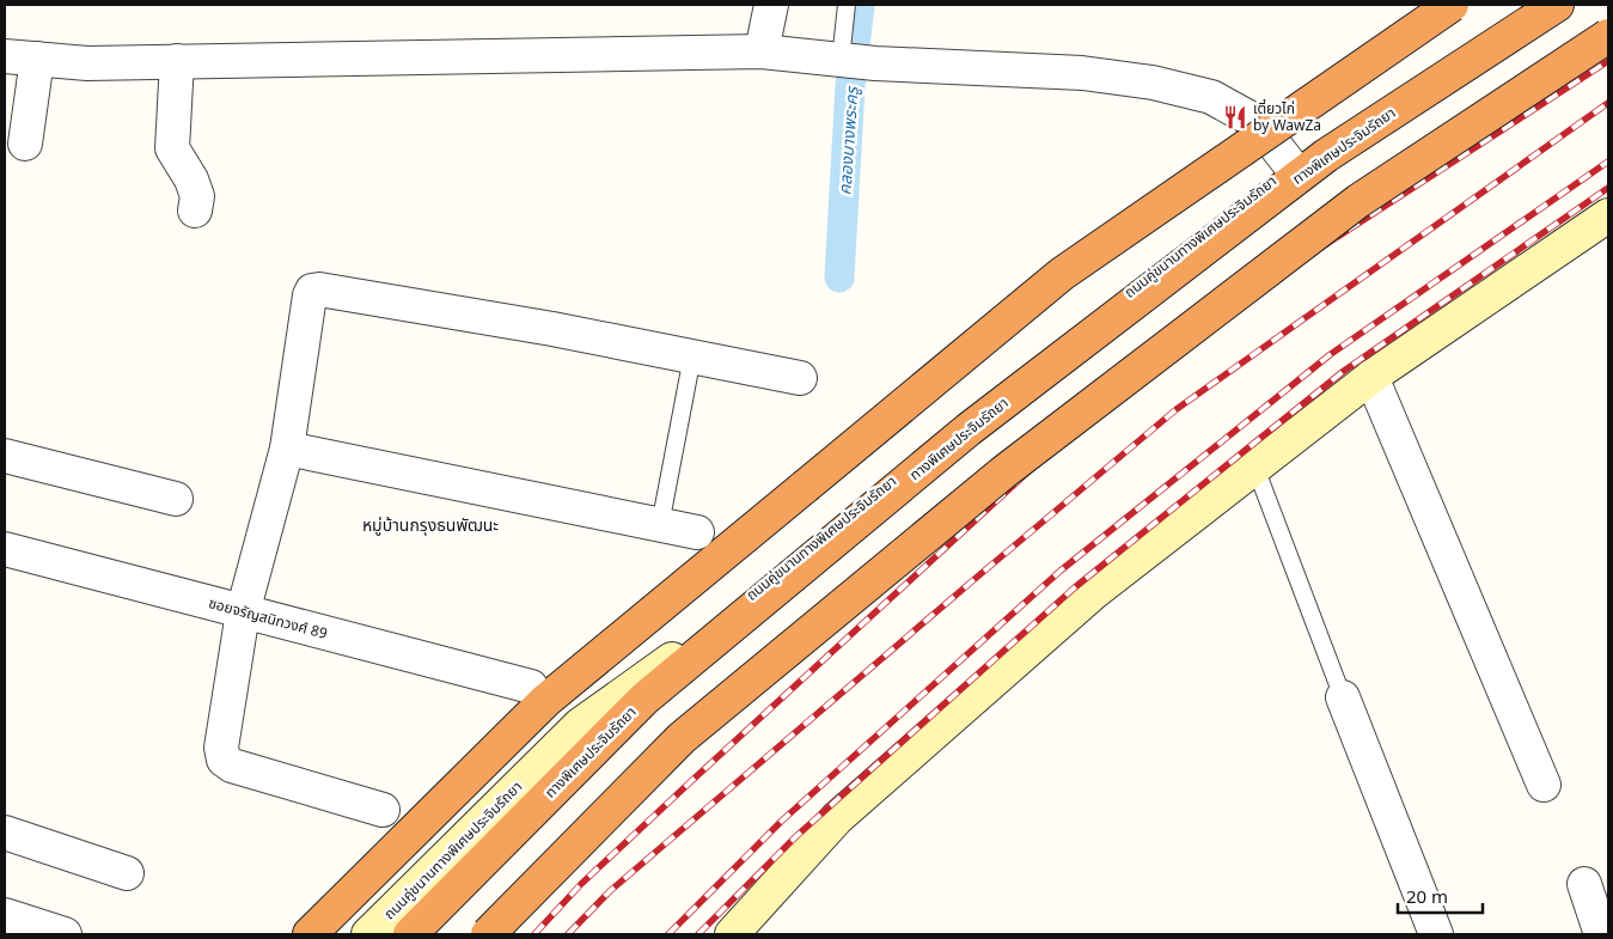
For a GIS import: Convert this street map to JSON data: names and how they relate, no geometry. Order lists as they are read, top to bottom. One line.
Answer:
{"streets":{"highway":["ทางพิเศษประจิมรัถยา"],"main road":["ถนนคู่ขนานทางพิเศษประจิมรัถยา"],"street":["ซอยจรัญสนิทวงศ์ 89"]},"districts":["หมู่บ้านกรุงธนพัฒนะ"],"water":["คลองบางพระครู"],"places":{"restaurant":["เตี๋ยวไก่ by WawZa"]},"scale_bar":"20 m"}
